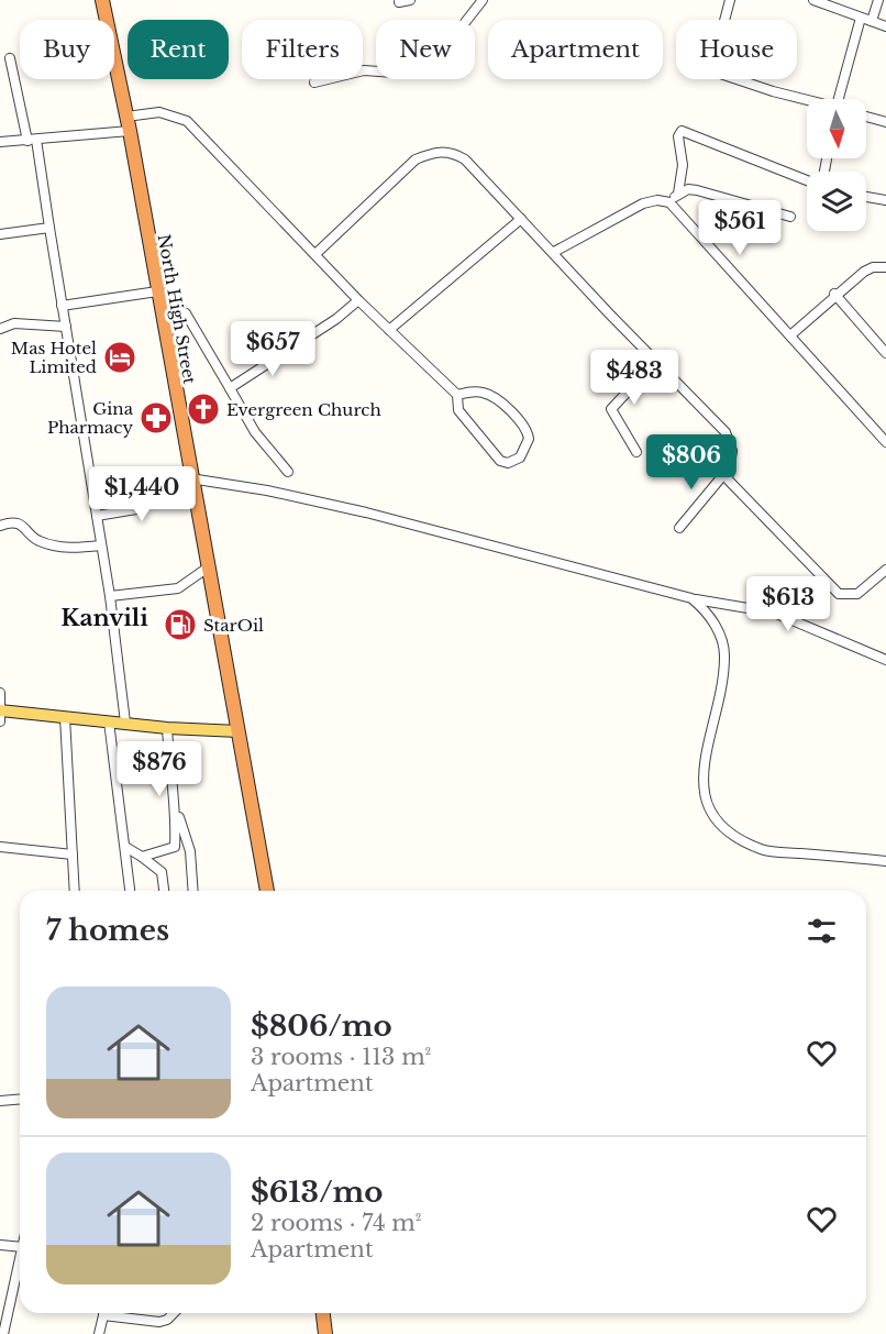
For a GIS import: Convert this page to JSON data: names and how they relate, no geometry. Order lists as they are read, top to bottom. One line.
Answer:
{"streets":{"highway":["North High Street"]},"districts":["Kanvili"],"places":{"hotel":["Mas Hotel Limited"],"church":["Evergreen Church"],"pharmacy":["Gina Pharmacy"],"fuel station":["StarOil"]},"north":"bottom","page":{"chip":["Buy","Rent","Filters","New","Apartment","House"],"price":["$561","$657","$483","$806","$1,440","$613","$876"],"heading":"7 homes","list":[{"name":"$806/mo","note":"3 rooms · 113 m² · Apartment"},{"name":"$613/mo","note":"2 rooms · 74 m² · Apartment"}]}}
